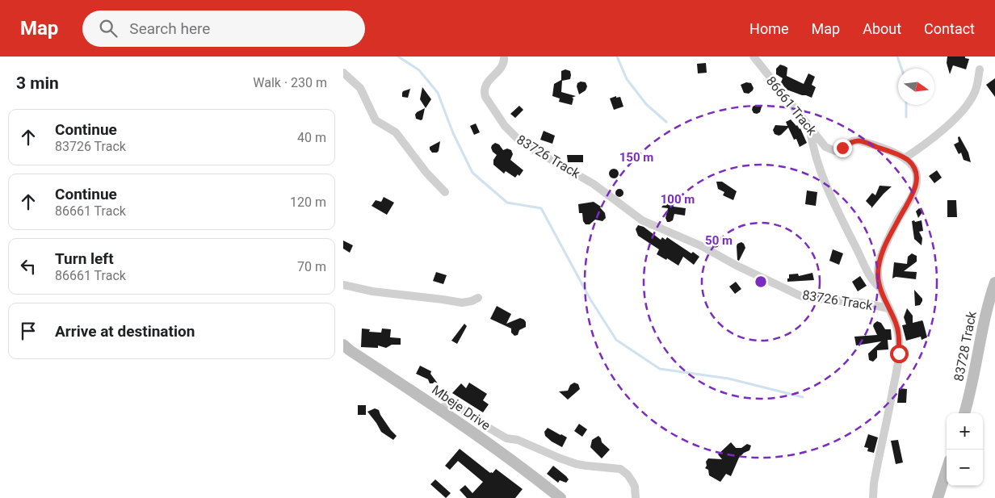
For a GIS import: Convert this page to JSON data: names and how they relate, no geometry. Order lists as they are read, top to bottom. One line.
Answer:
{"streets":{"street":["86661 Track","83726 Track","83728 Track","Mbeje Drive"]},"north":"right","page":{"header":"Map","search":"Search here","nav":["Home","Map","About","Contact"],"heading":["3 min","Walk · 230 m"],"list":[["Continue","83726 Track","40 m"],["Continue","86661 Track","120 m"],["Turn left","86661 Track","70 m"],"Arrive at destination"],"map_buttons":["+","−"]},"rings":["150 m","100 m","50 m"]}
